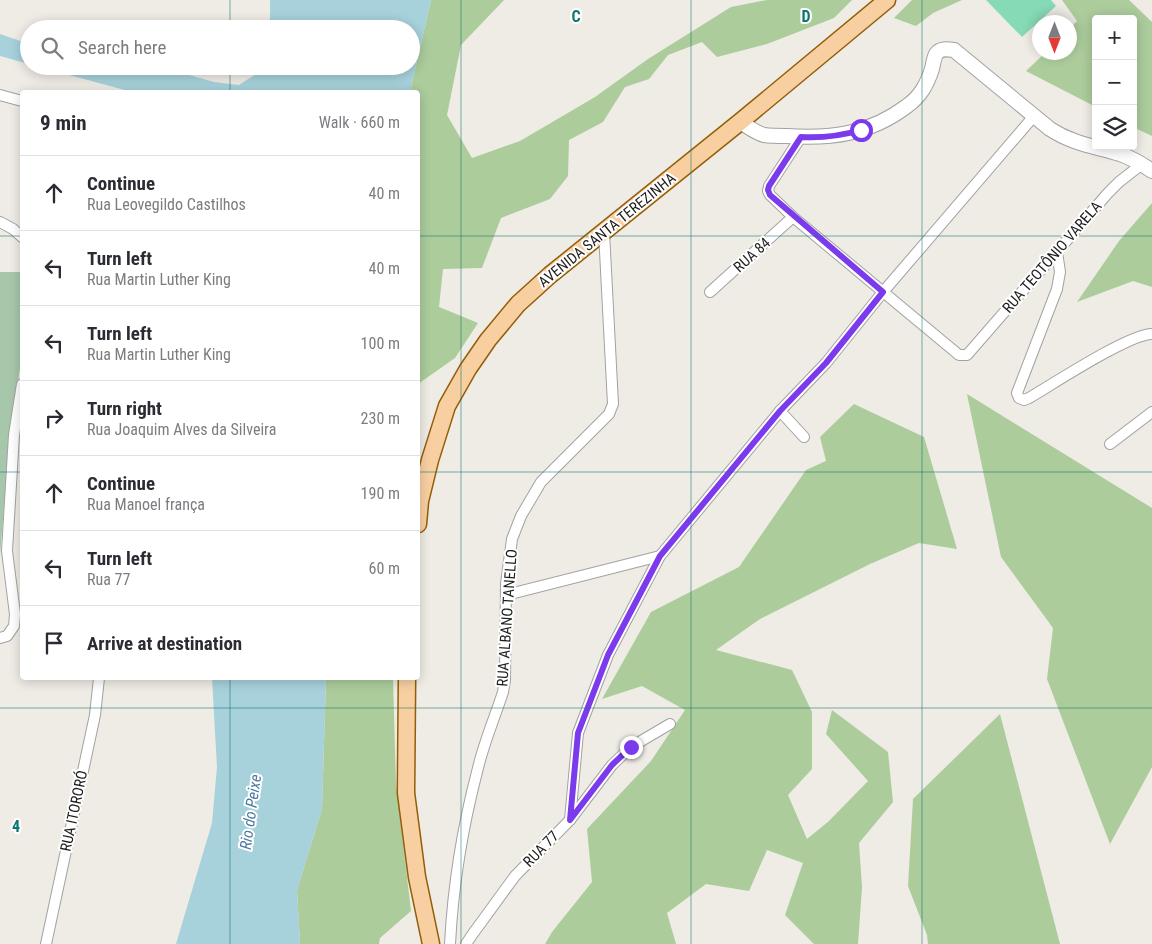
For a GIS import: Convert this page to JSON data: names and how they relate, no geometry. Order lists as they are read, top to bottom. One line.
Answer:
{"streets":{"main road":["AVENIDA SANTA TEREZINHA"],"street":["RUA 84","RUA TEOTÔNIO VARELA","RUA ALBANO TANELLO","RUA ITORORÓ","RUA 77"]},"crossings":[["AVENIDA SANTA TEREZINHA","RUA ALBANO TANELLO"]],"water":["Rio do Peixe"],"north":"bottom","page":{"map_buttons":["+","−"],"search":"Search here","heading":["9 min","Walk · 660 m"],"list":[["Continue","Rua Leovegildo Castilhos","40 m"],["Turn left","Rua Martin Luther King","40 m"],["Turn left","Rua Martin Luther King","100 m"],["Turn right","Rua Joaquim Alves da Silveira","230 m"],["Continue","Rua Manoel frança","190 m"],["Turn left","Rua 77","60 m"],"Arrive at destination"]},"grid":{"columns":["C","D"],"rows":["4"]}}
